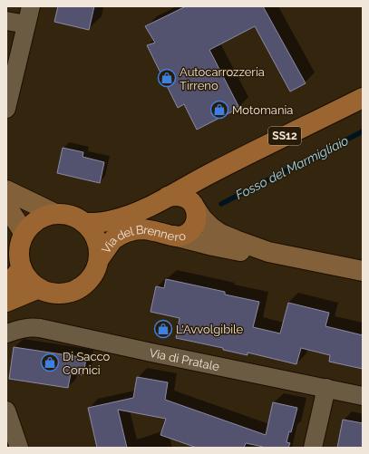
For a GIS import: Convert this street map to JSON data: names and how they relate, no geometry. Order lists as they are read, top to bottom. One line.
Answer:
{"streets":{"main road":["SS12","Via del Brennero"],"street":["Via di Pratale"]},"crossings":[["SS12","Via del Brennero"]],"water":["Fosso del Marmigliaio"],"places":{"shop":["Autocarrozzeria Tirreno","Motomania","L'Avvolgibile","Di Sacco Cornici"]}}
